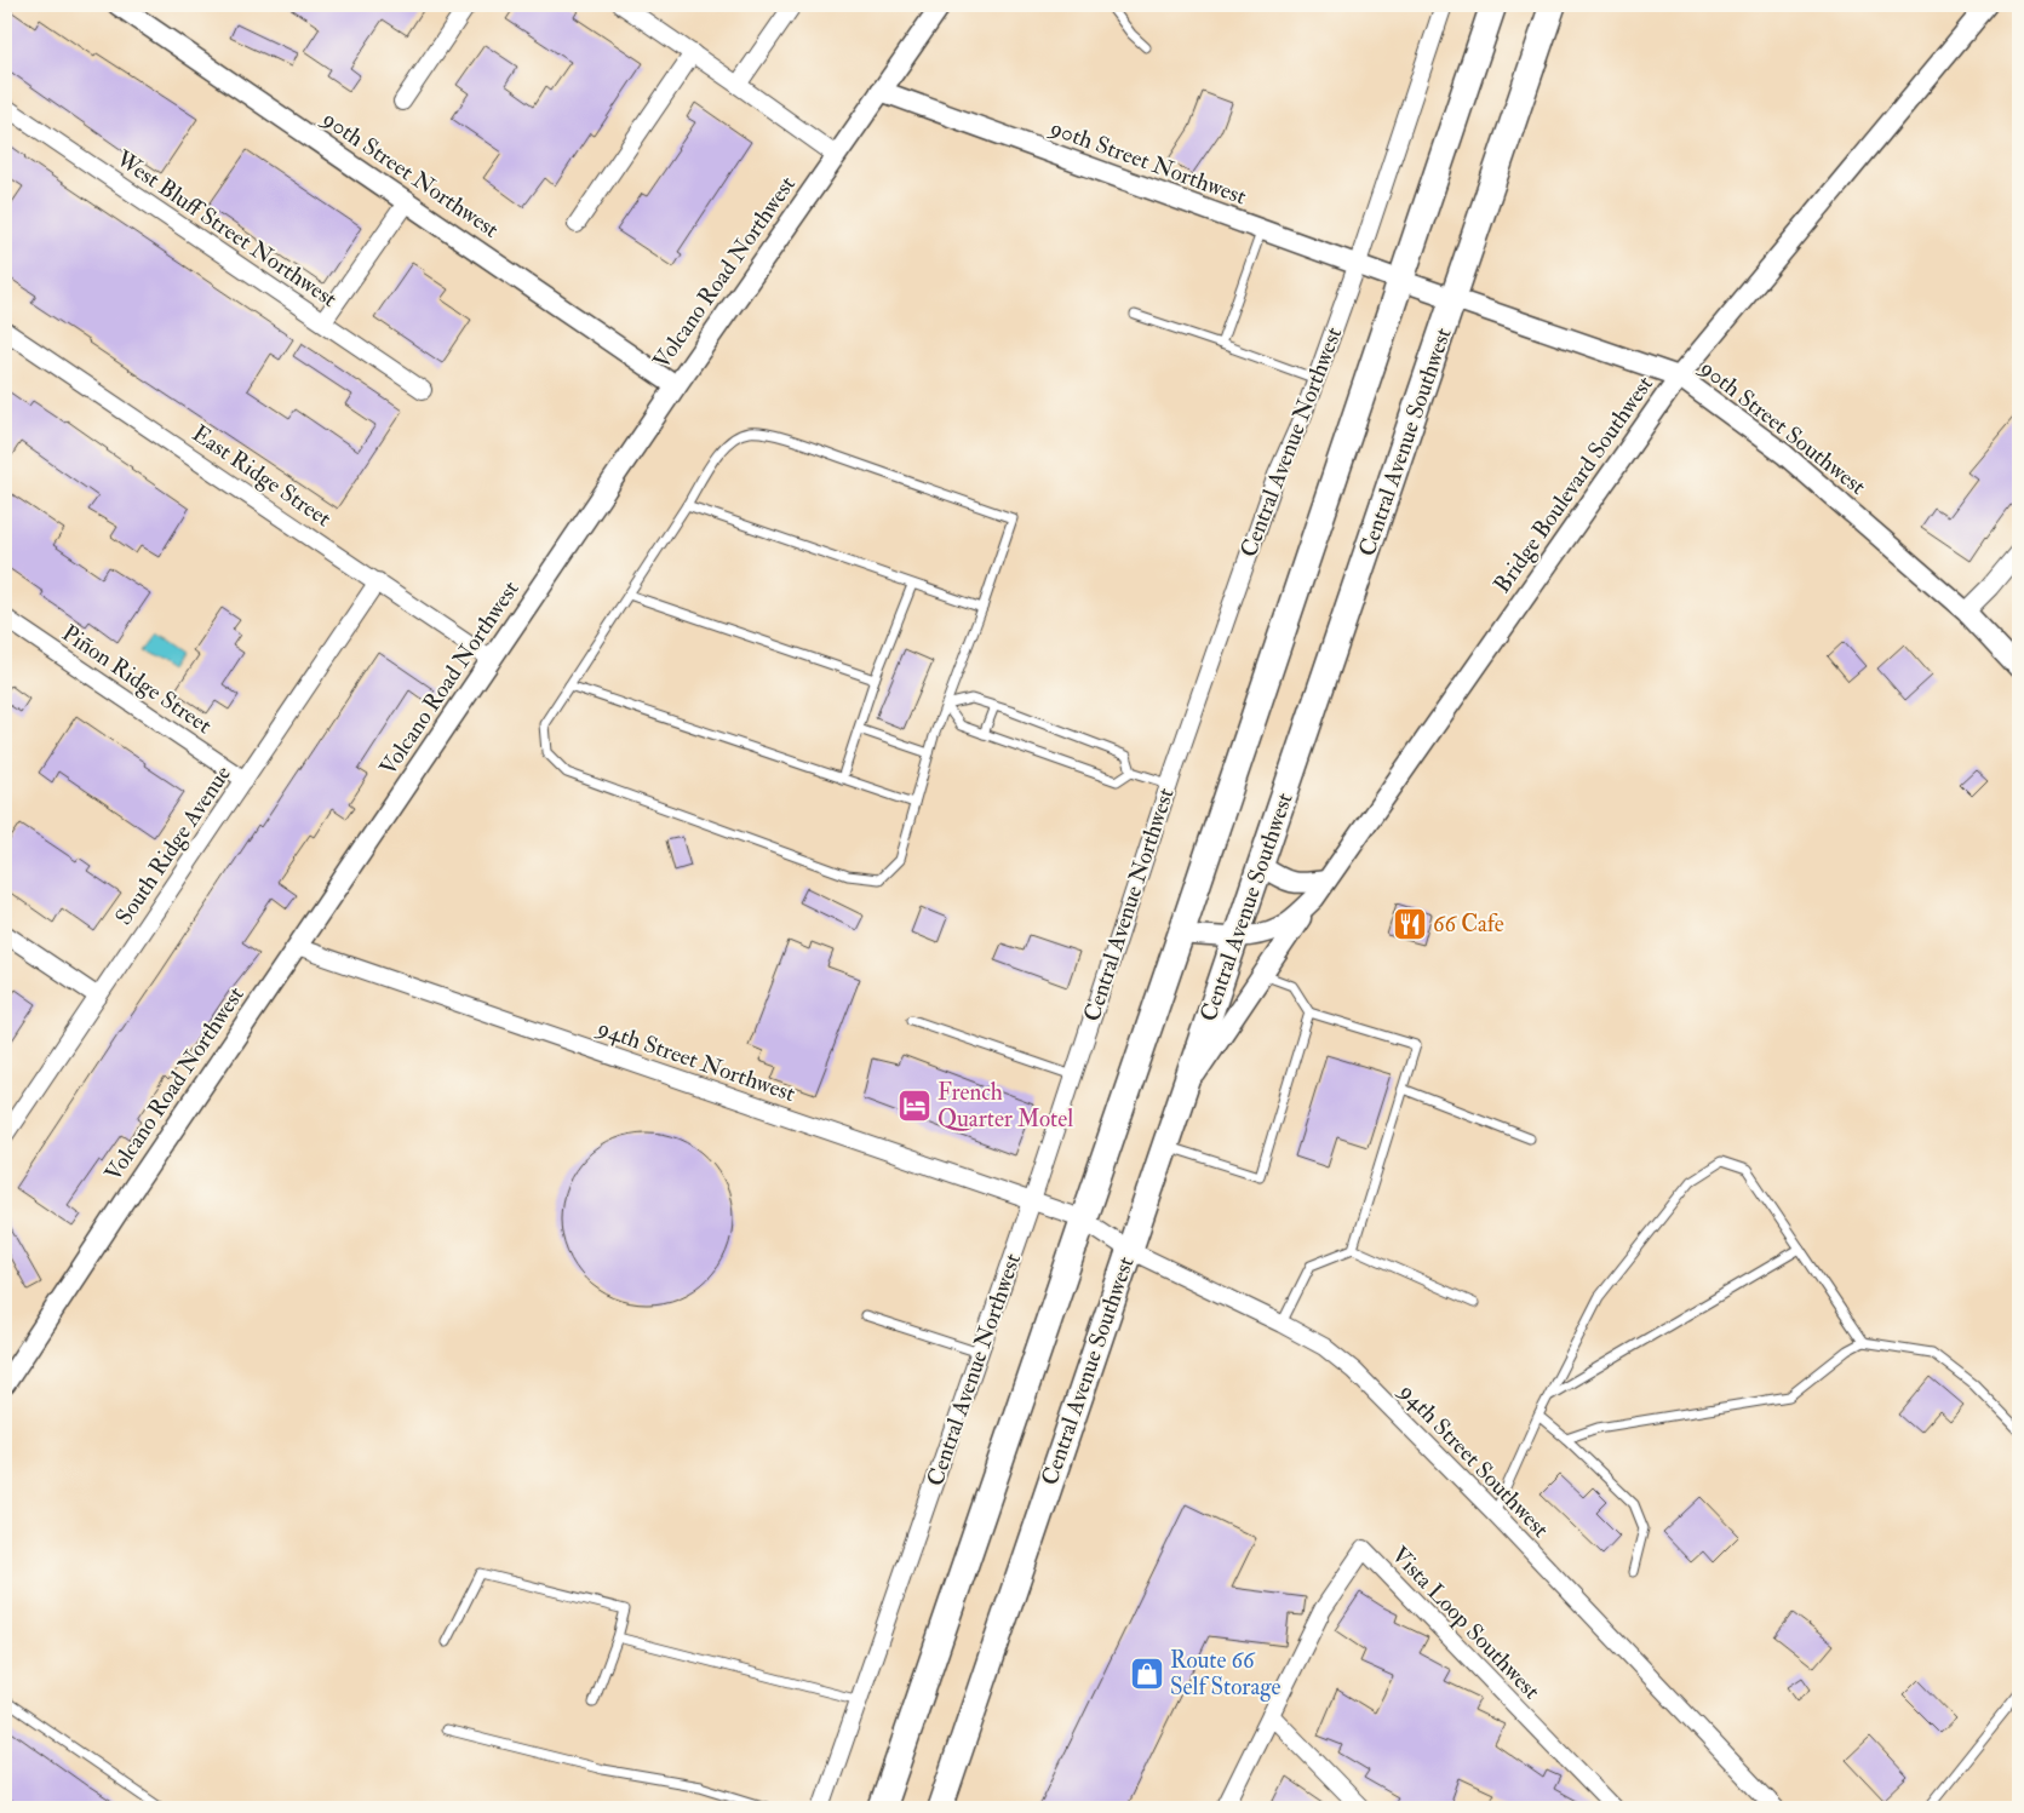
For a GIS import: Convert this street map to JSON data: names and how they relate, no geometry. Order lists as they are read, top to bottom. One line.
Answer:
{"streets":{"main road":["Central Avenue Northwest","Central Avenue Southwest"],"street":["90th Street Northwest","West Bluff Street Northwest","Volcano Road Northwest","90th Street Southwest","East Ridge Street","Bridge Boulevard Southwest","Piñon Ridge Street","South Ridge Avenue","94th Street Northwest","94th Street Southwest","Vista Loop Southwest"]},"crossings":[["90th Street Northwest","Volcano Road Northwest"],["90th Street Northwest","90th Street Southwest"],["90th Street Northwest","Central Avenue Northwest"],["Volcano Road Northwest","East Ridge Street"],["Volcano Road Northwest","94th Street Northwest"],["90th Street Southwest","Central Avenue Northwest"],["90th Street Southwest","Central Avenue Southwest"],["90th Street Southwest","Bridge Boulevard Southwest"],["Central Avenue Northwest","Bridge Boulevard Southwest"],["Central Avenue Northwest","94th Street Northwest"],["Central Avenue Northwest","94th Street Southwest"],["Central Avenue Southwest","Bridge Boulevard Southwest"],["Central Avenue Southwest","94th Street Southwest"],["East Ridge Street","South Ridge Avenue"],["Piñon Ridge Street","South Ridge Avenue"],["94th Street Northwest","94th Street Southwest"]],"places":{"restaurant":["66 Cafe"],"hotel":["French Quarter Motel"],"shop":["Route 66 Self Storage"]}}
